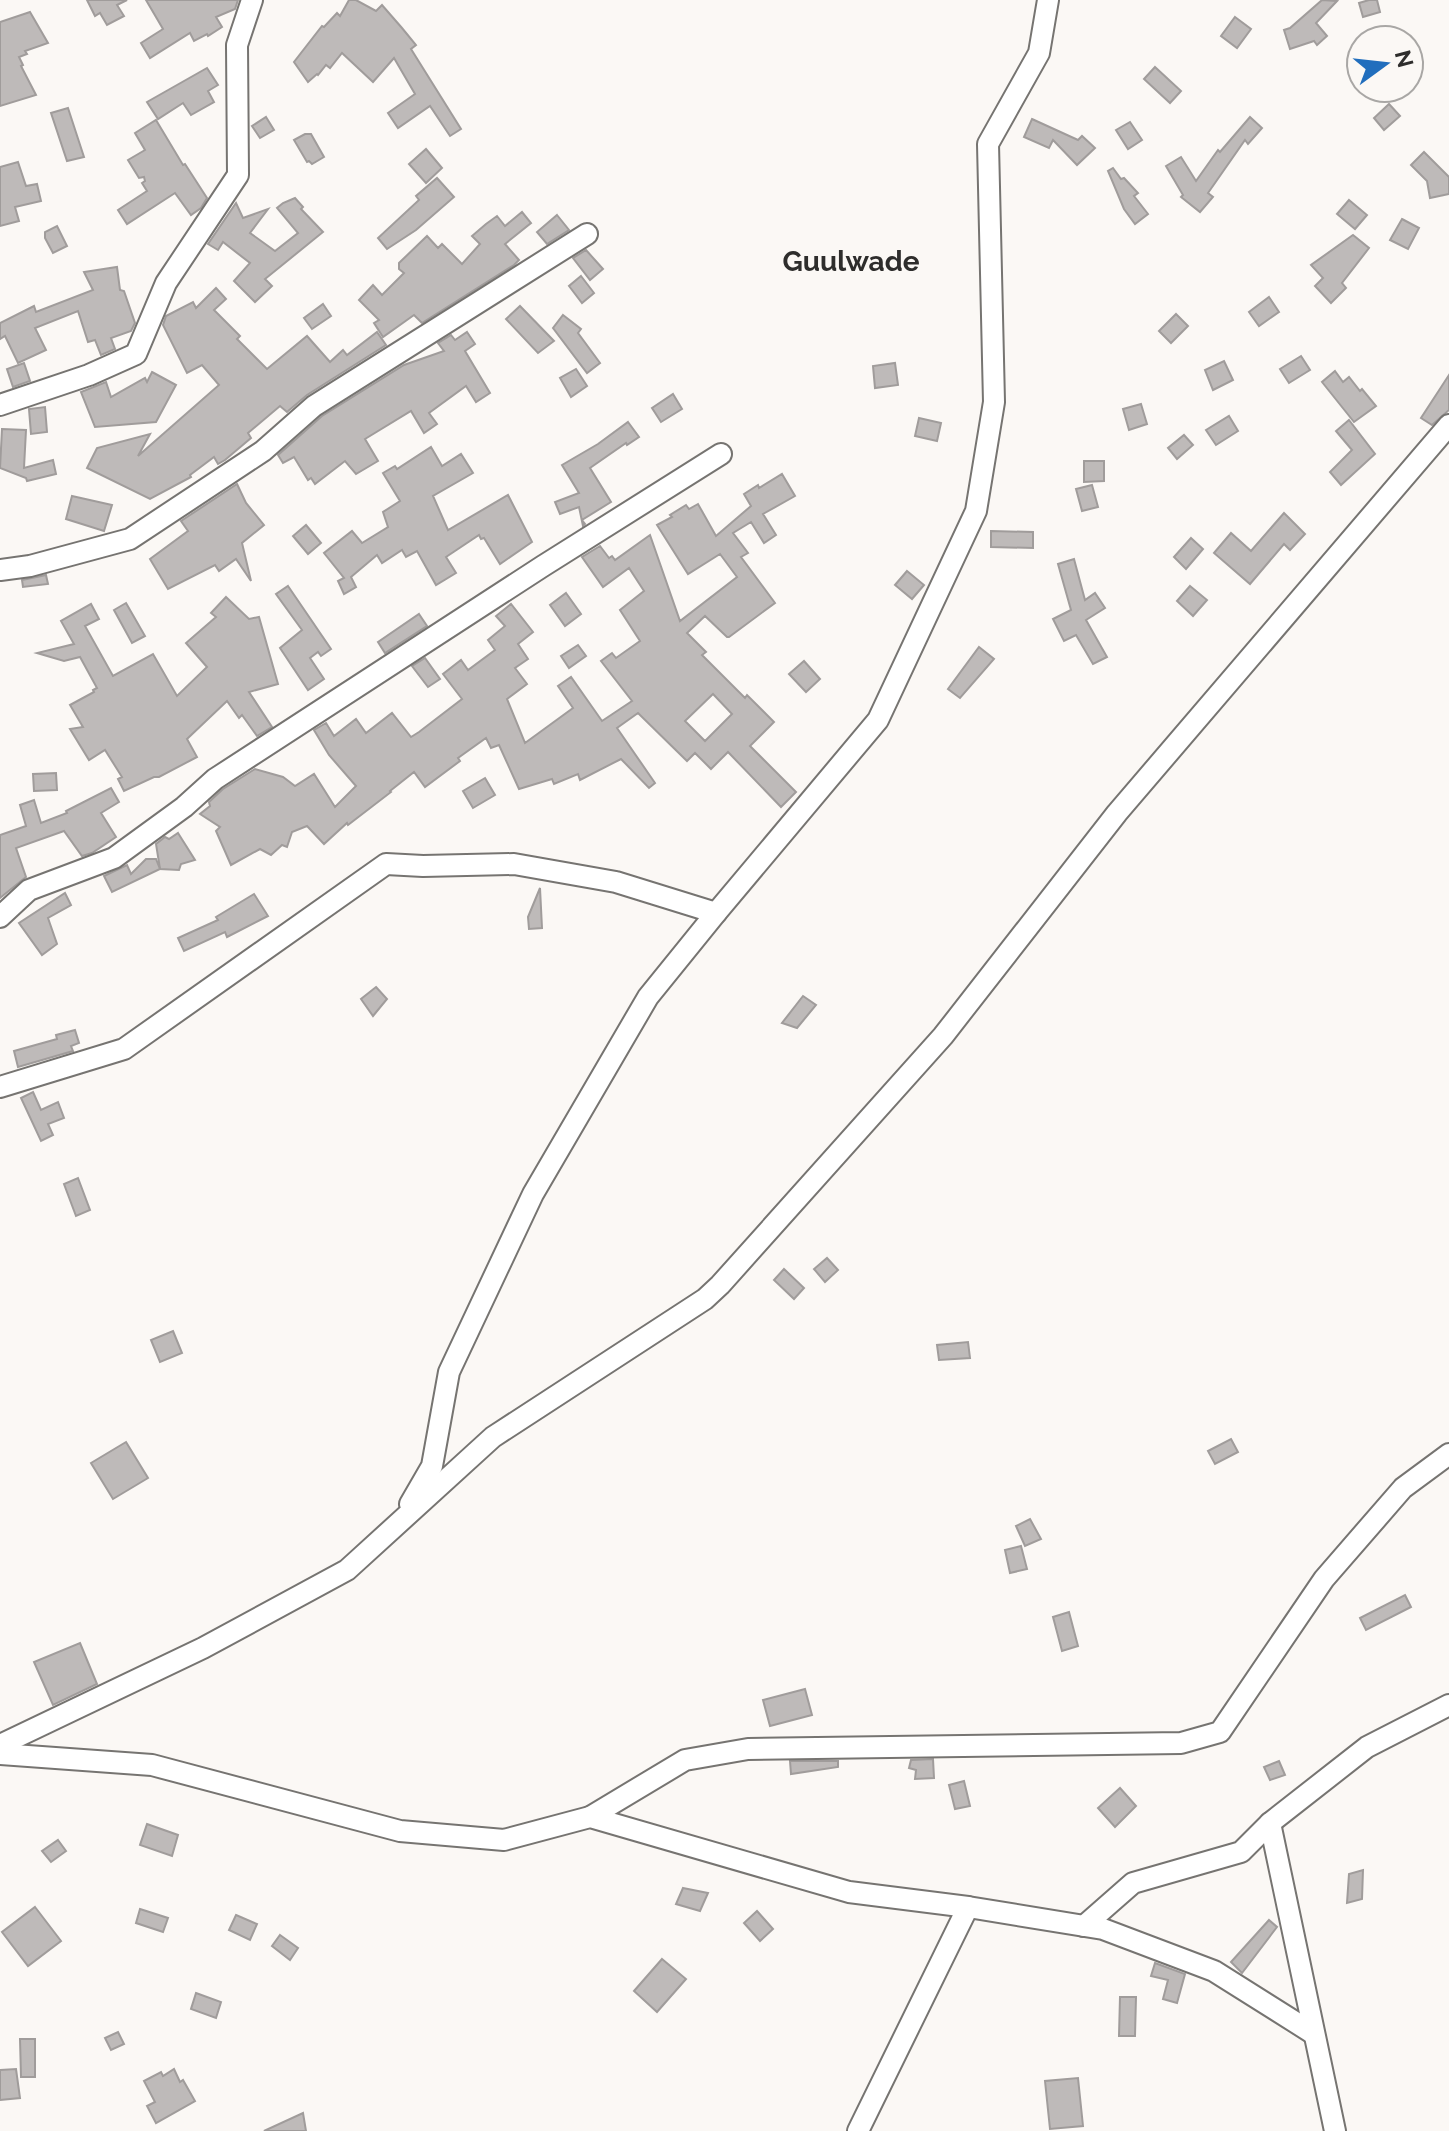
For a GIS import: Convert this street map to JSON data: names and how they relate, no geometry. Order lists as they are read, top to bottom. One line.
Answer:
{"districts":["Guulwade"],"north":"right"}
